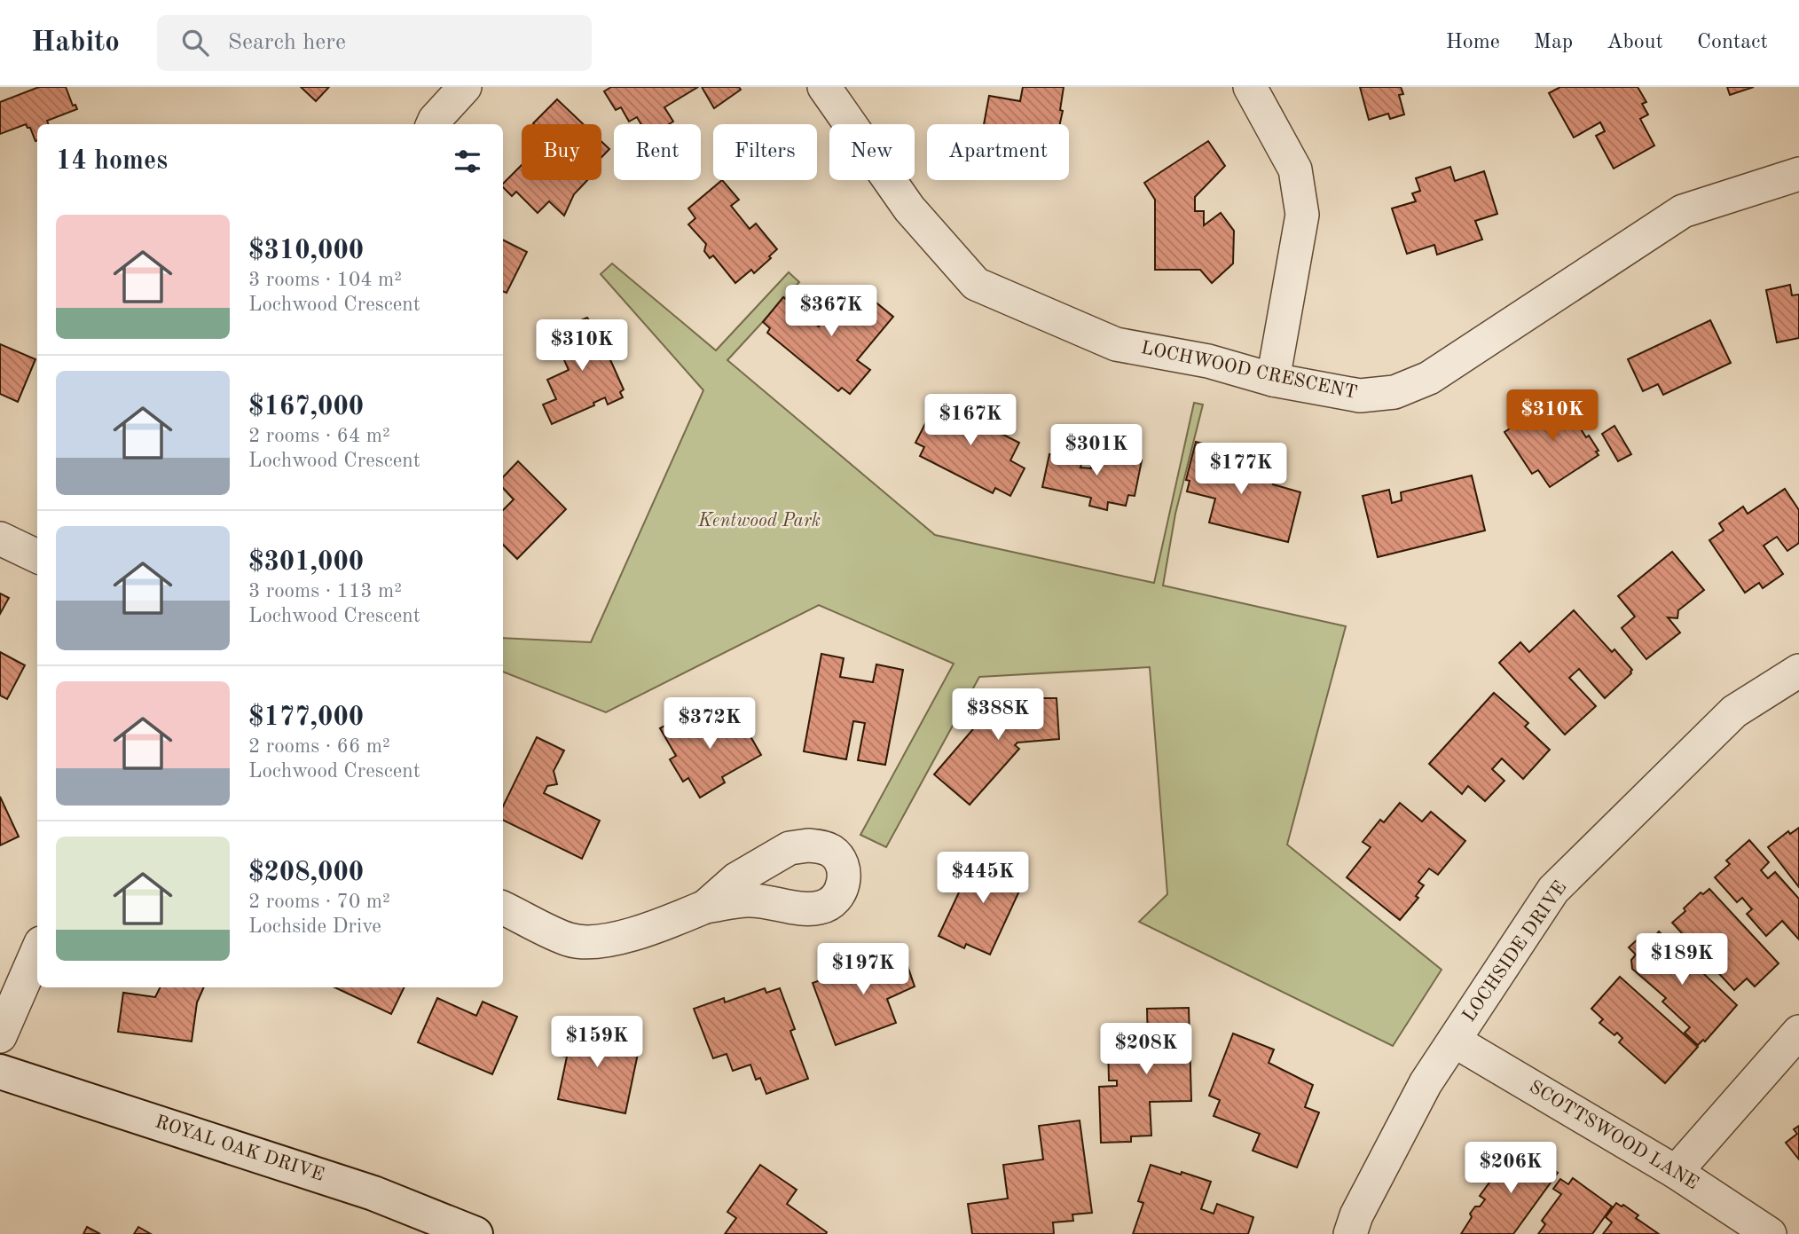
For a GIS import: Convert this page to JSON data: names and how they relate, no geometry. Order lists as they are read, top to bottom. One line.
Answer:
{"streets":{"main road":["ROYAL OAK DRIVE"],"street":["LOCHWOOD CRESCENT","LOCHSIDE DRIVE","SCOTTSWOOD LANE"]},"crossings":[["LOCHSIDE DRIVE","SCOTTSWOOD LANE"]],"parks":["Kentwood Park"],"page":{"header":"Habito","search":"Search here","nav":["Home","Map","About","Contact"],"chip":["Buy","Rent","Filters","New","Apartment"],"heading":"14 homes","list":[{"name":"$310,000","note":"3 rooms · 104 m² · Lochwood Crescent"},{"name":"$167,000","note":"2 rooms · 64 m² · Lochwood Crescent"},{"name":"$301,000","note":"3 rooms · 113 m² · Lochwood Crescent"},{"name":"$177,000","note":"2 rooms · 66 m² · Lochwood Crescent"},{"name":"$208,000","note":"2 rooms · 70 m² · Lochside Drive"}],"price":["$367K","$310K","$310K","$167K","$301K","$177K","$388K","$372K","$445K","$189K","$197K","$159K","$208K","$206K"]}}
